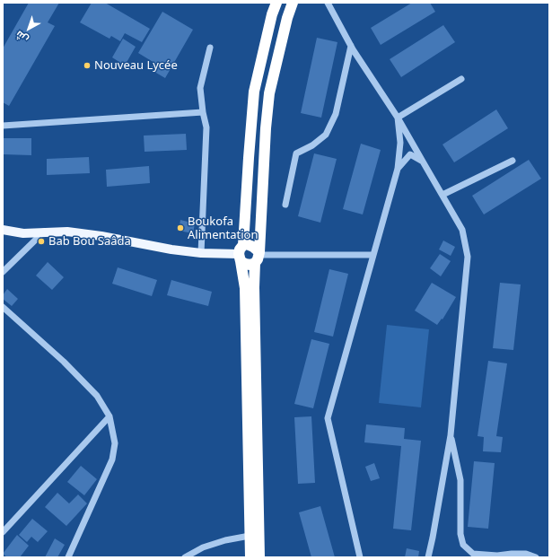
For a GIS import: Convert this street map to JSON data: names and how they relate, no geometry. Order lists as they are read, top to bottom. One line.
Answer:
{"places":["Nouveau Lycée","Boukofa Alimentation","Bab Bou Saâda"],"north":"bottom left"}
